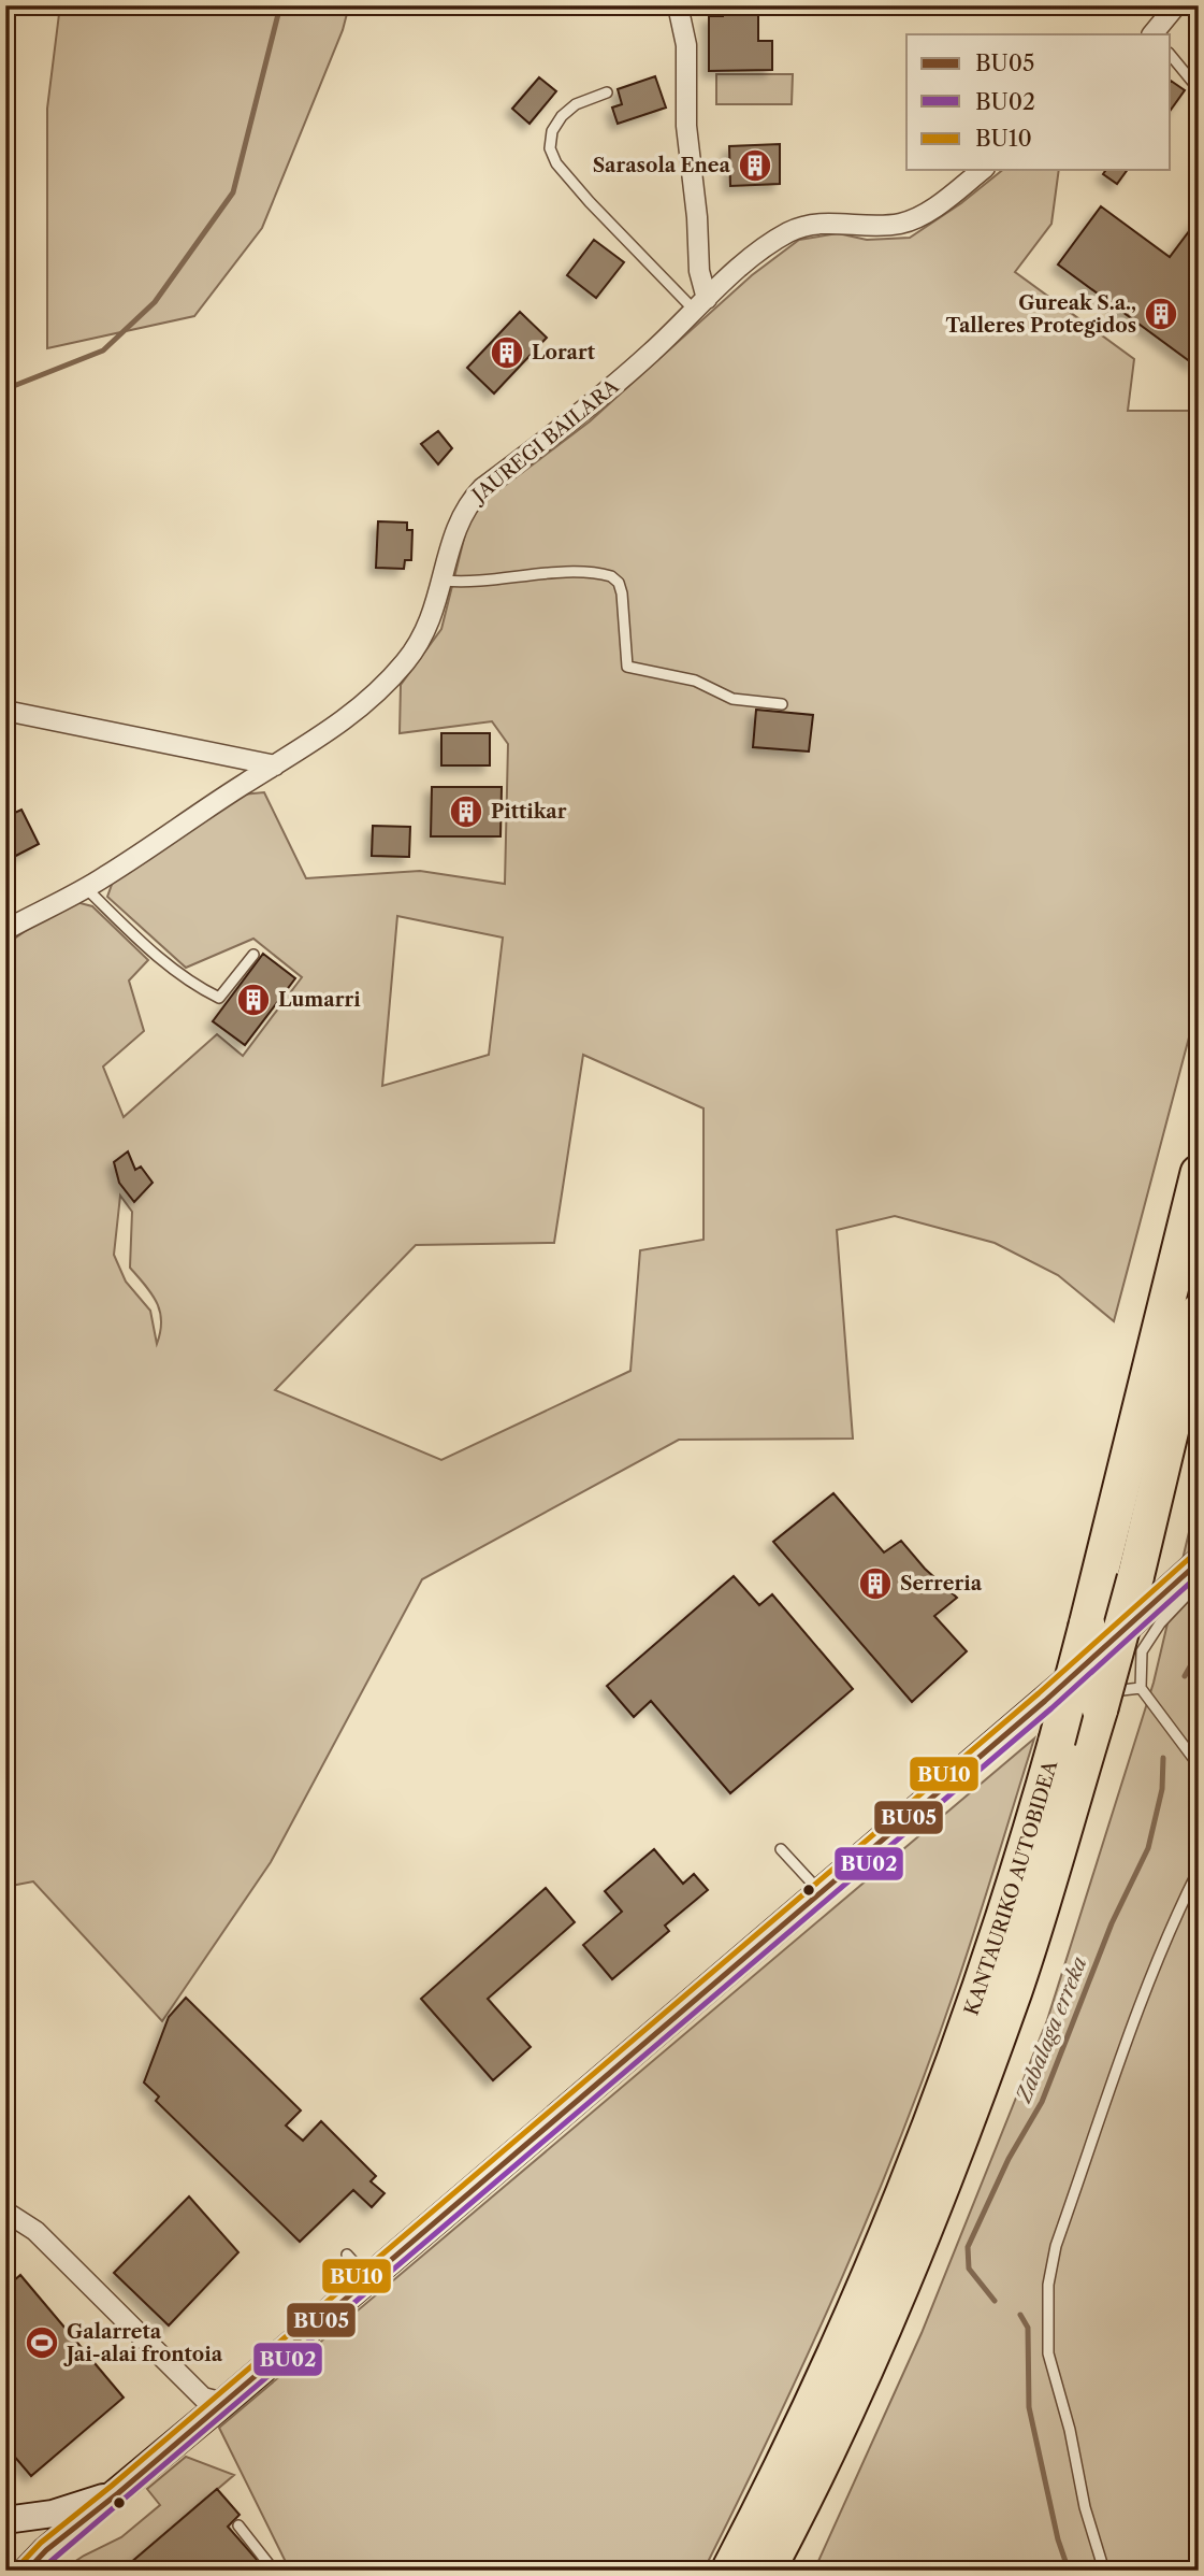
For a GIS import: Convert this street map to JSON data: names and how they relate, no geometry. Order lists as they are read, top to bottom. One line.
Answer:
{"streets":{"highway":["KANTAURIKO AUTOBIDEA"],"street":["JAUREGI BAILARA"]},"water":["Zabalaga erreka"],"places":{"building":["Sarasola Enea","Gureak S.a., Talleres Protegidos","Lorart","Pittikar","Lumarri","Serreria"],"sports":["Galarreta Jai-alai frontoia"]},"lines":["transit line BU10","transit line BU05","transit line BU02"],"legend":["BU05","BU02","BU10"]}
